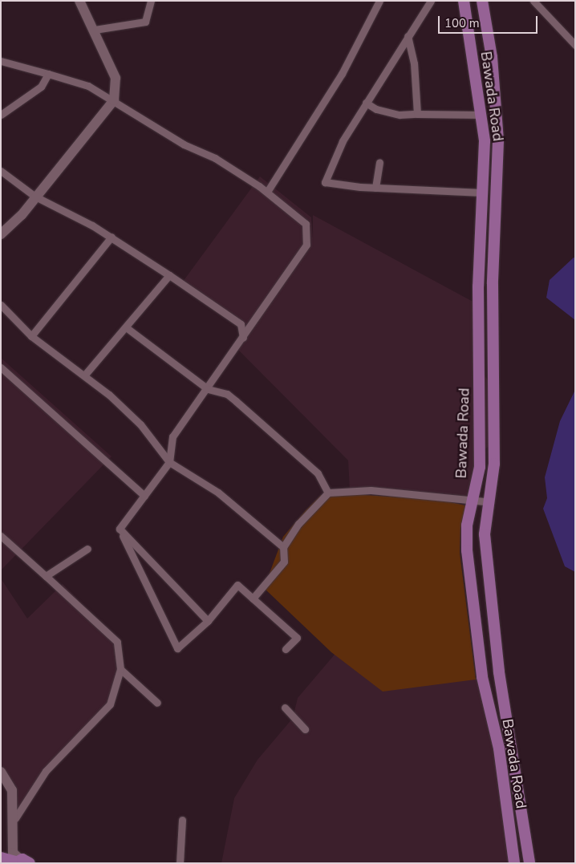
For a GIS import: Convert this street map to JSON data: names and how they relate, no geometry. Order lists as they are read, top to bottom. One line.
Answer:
{"streets":{"main road":["Bawada Road"]},"scale_bar":"100 m"}
